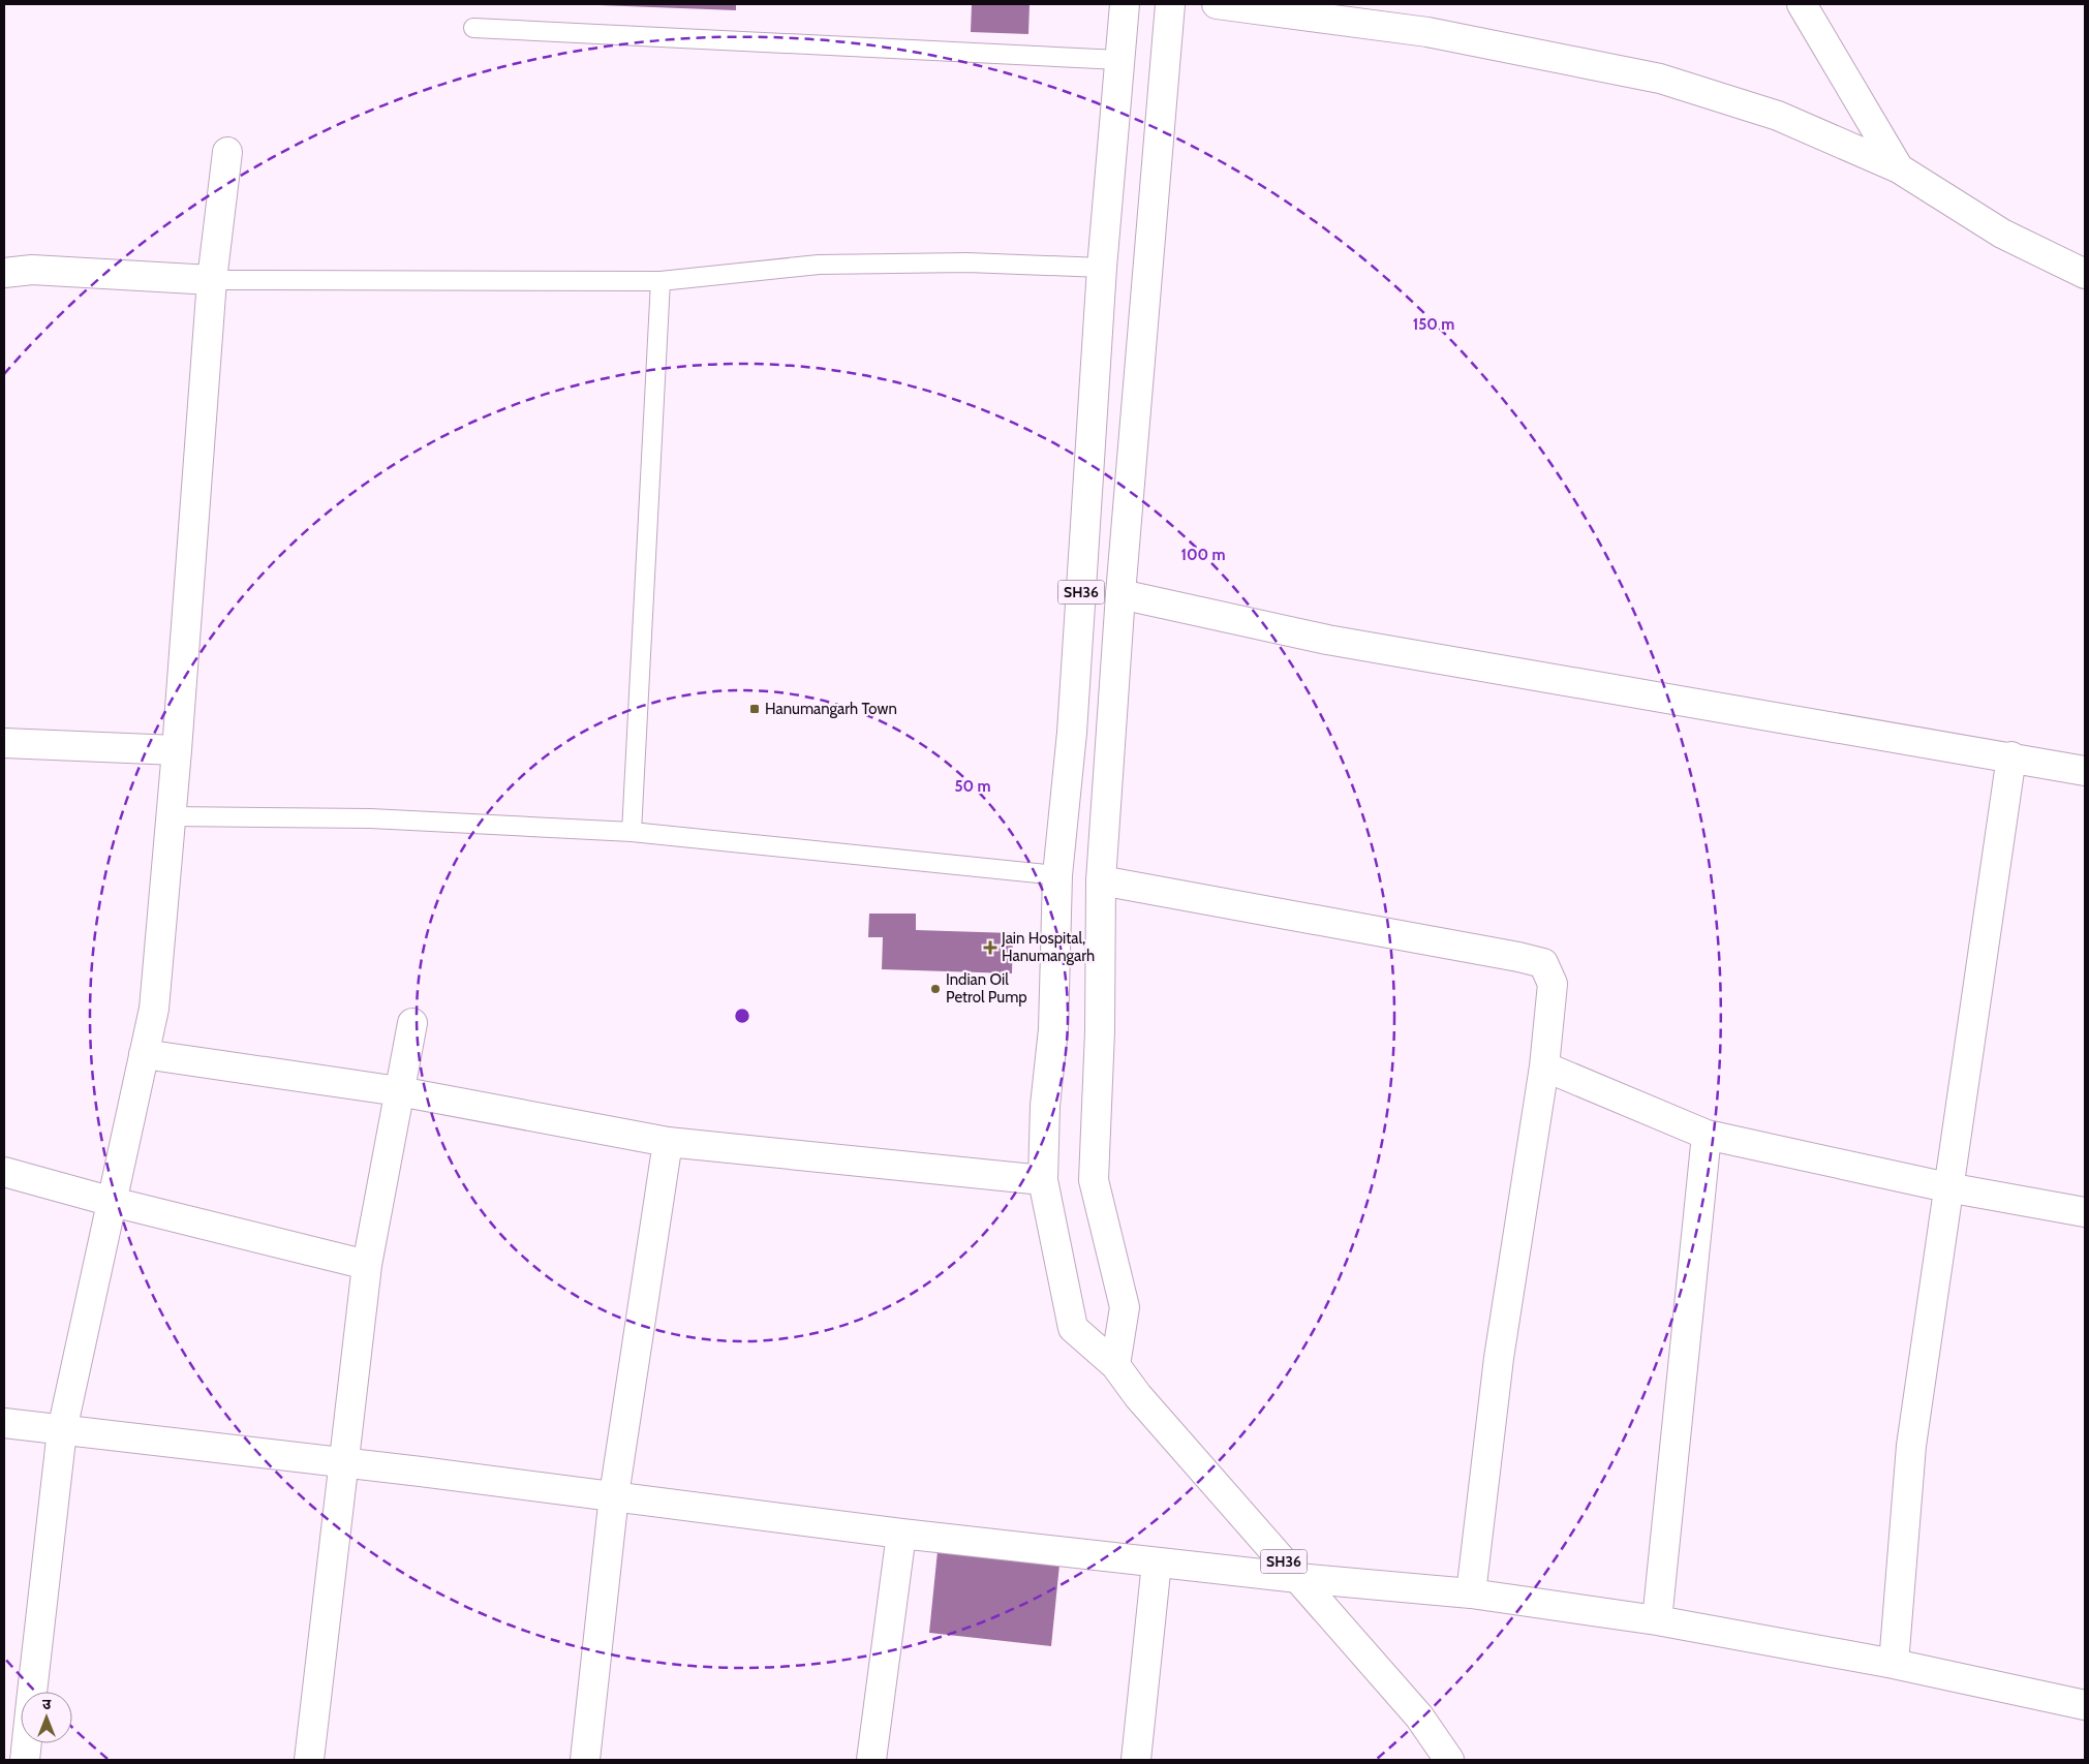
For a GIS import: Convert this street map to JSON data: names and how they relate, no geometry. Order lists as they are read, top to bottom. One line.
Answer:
{"streets":{"street":["SH36"]},"places":{"transit":["Hanumangarh Town"],"health":["Jain Hospital, Hanumangarh"],"other":["Indian Oil Petrol Pump"]},"north":"top","rings":["150 m","100 m","50 m"]}
